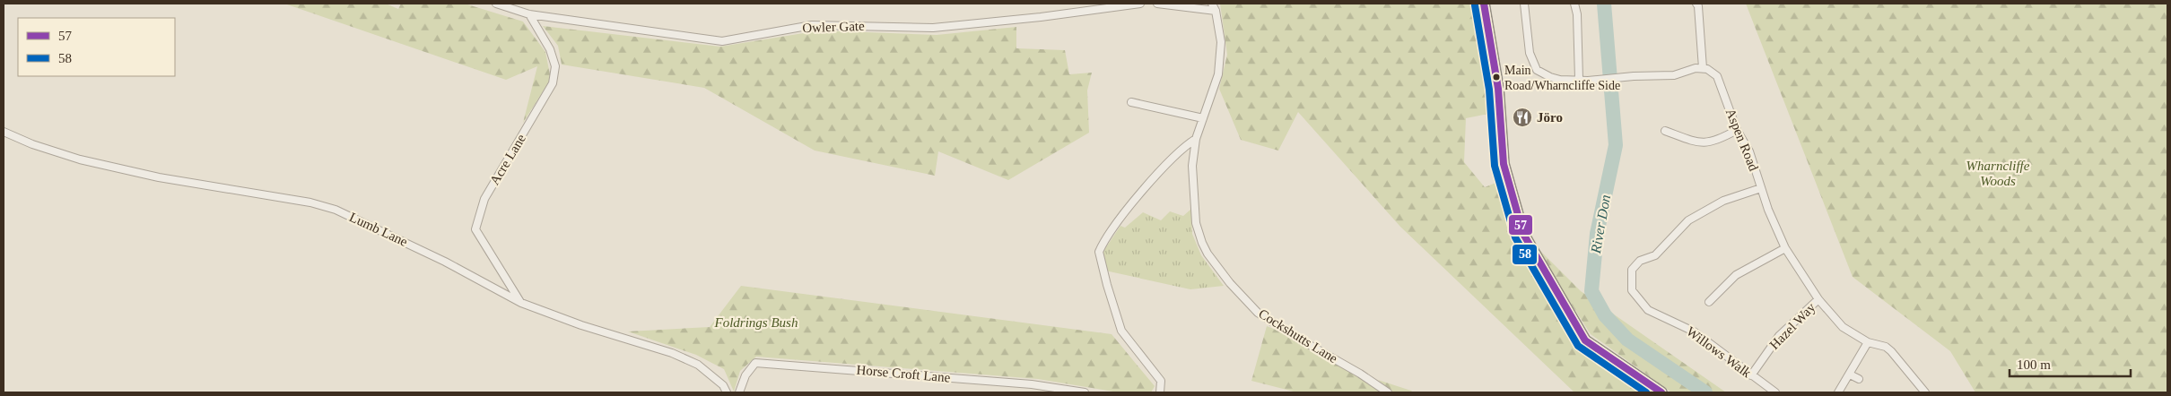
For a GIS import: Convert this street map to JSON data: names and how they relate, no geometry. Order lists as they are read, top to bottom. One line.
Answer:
{"streets":{"street":["Owler Gate","Aspen Road","Acre Lane","Lumb Lane","Hazel Way","Cockshutts Lane","Willows Walk","Horse Croft Lane"]},"crossings":[["Owler Gate","Acre Lane"],["Aspen Road","Hazel Way"],["Aspen Road","Willows Walk"],["Acre Lane","Lumb Lane"],["Hazel Way","Willows Walk"]],"water":["River Don"],"parks":["Wharncliffe Woods","Foldrings Bush"],"places":{"other":["Main Road/Wharncliffe Side"],"restaurant":["Jöro"]},"lines":["transit line 57","transit line 58"],"legend":["57","58"],"scale_bar":"100 m"}
